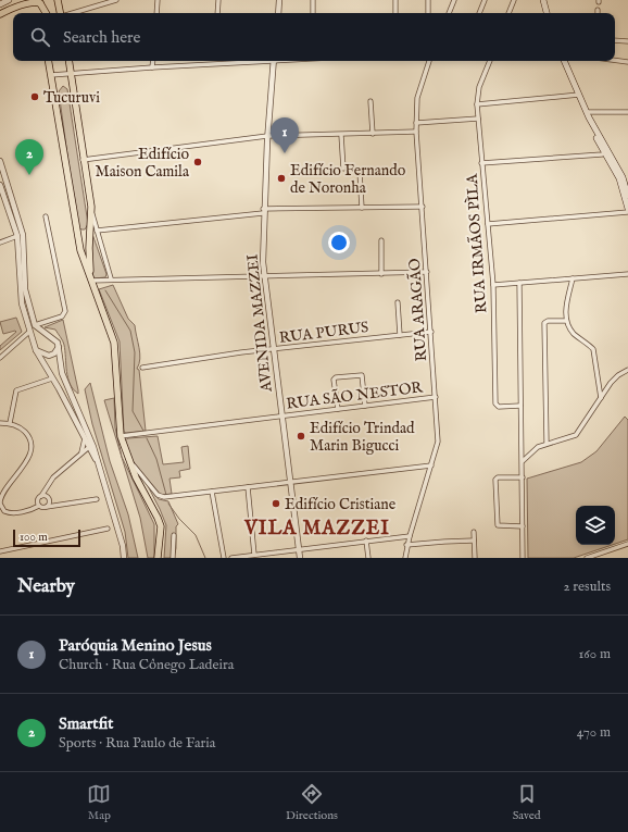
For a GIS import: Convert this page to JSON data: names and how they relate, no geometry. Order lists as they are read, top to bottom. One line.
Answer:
{"streets":{"street":["RUA IRMÃOS PÌLA","RUA ARAGÃO","AVENIDA MAZZEI","RUA PURUS","RUA SÃO NESTOR"]},"crossings":[["RUA ARAGÃO","RUA PURUS"],["RUA ARAGÃO","RUA SÃO NESTOR"],["AVENIDA MAZZEI","RUA PURUS"],["AVENIDA MAZZEI","RUA SÃO NESTOR"]],"districts":["VILA MAZZEI"],"places":["Tucuruvi","Edifício Maison Camila","Edifício Fernando de Noronha","Edifício Trindad Marin Bigucci","Edifício Cristiane"],"scale_bar":"100 m","page":{"search":"Search here","pins":["1","2"],"scale":"100 m","heading":["Nearby","2 results"],"list":[{"mark":"1","name":"Paróquia Menino Jesus","note":"Church · Rua Cônego Ladeira","value":"160 m"},{"mark":"2","name":"Smartfit","note":"Sports · Rua Paulo de Faria","value":"470 m"}],"nav":["Map","Directions","Saved"]}}
